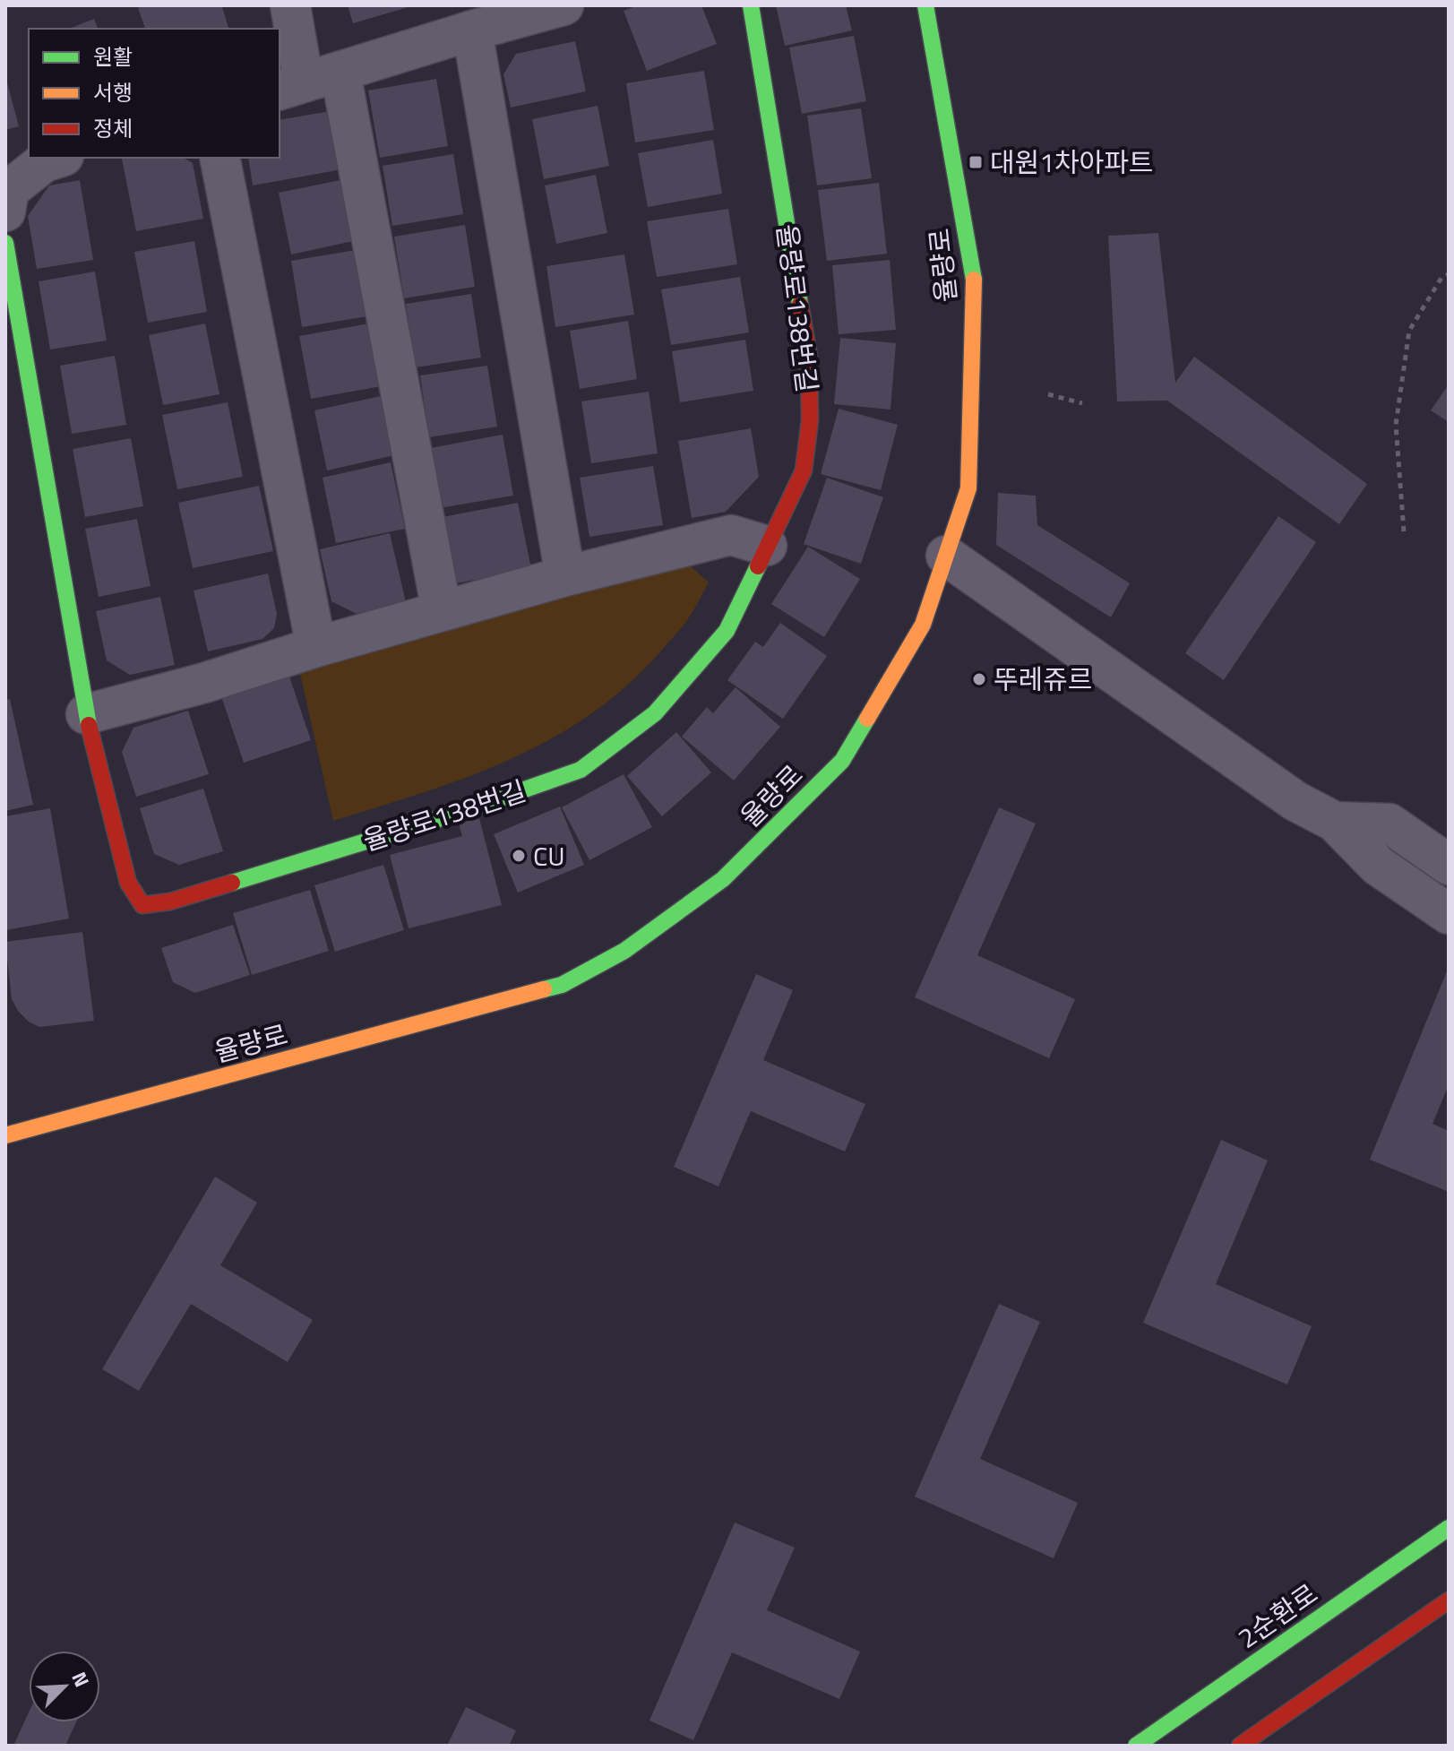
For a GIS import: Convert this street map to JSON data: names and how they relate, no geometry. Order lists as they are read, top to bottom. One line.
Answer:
{"streets":{"street":["율량로","율량로138번길","2순환로"]},"places":{"transit":["대원1차아파트"],"other":["뚜레쥬르","CU"]},"legend":["원활","서행","정체"],"north":"top right"}
